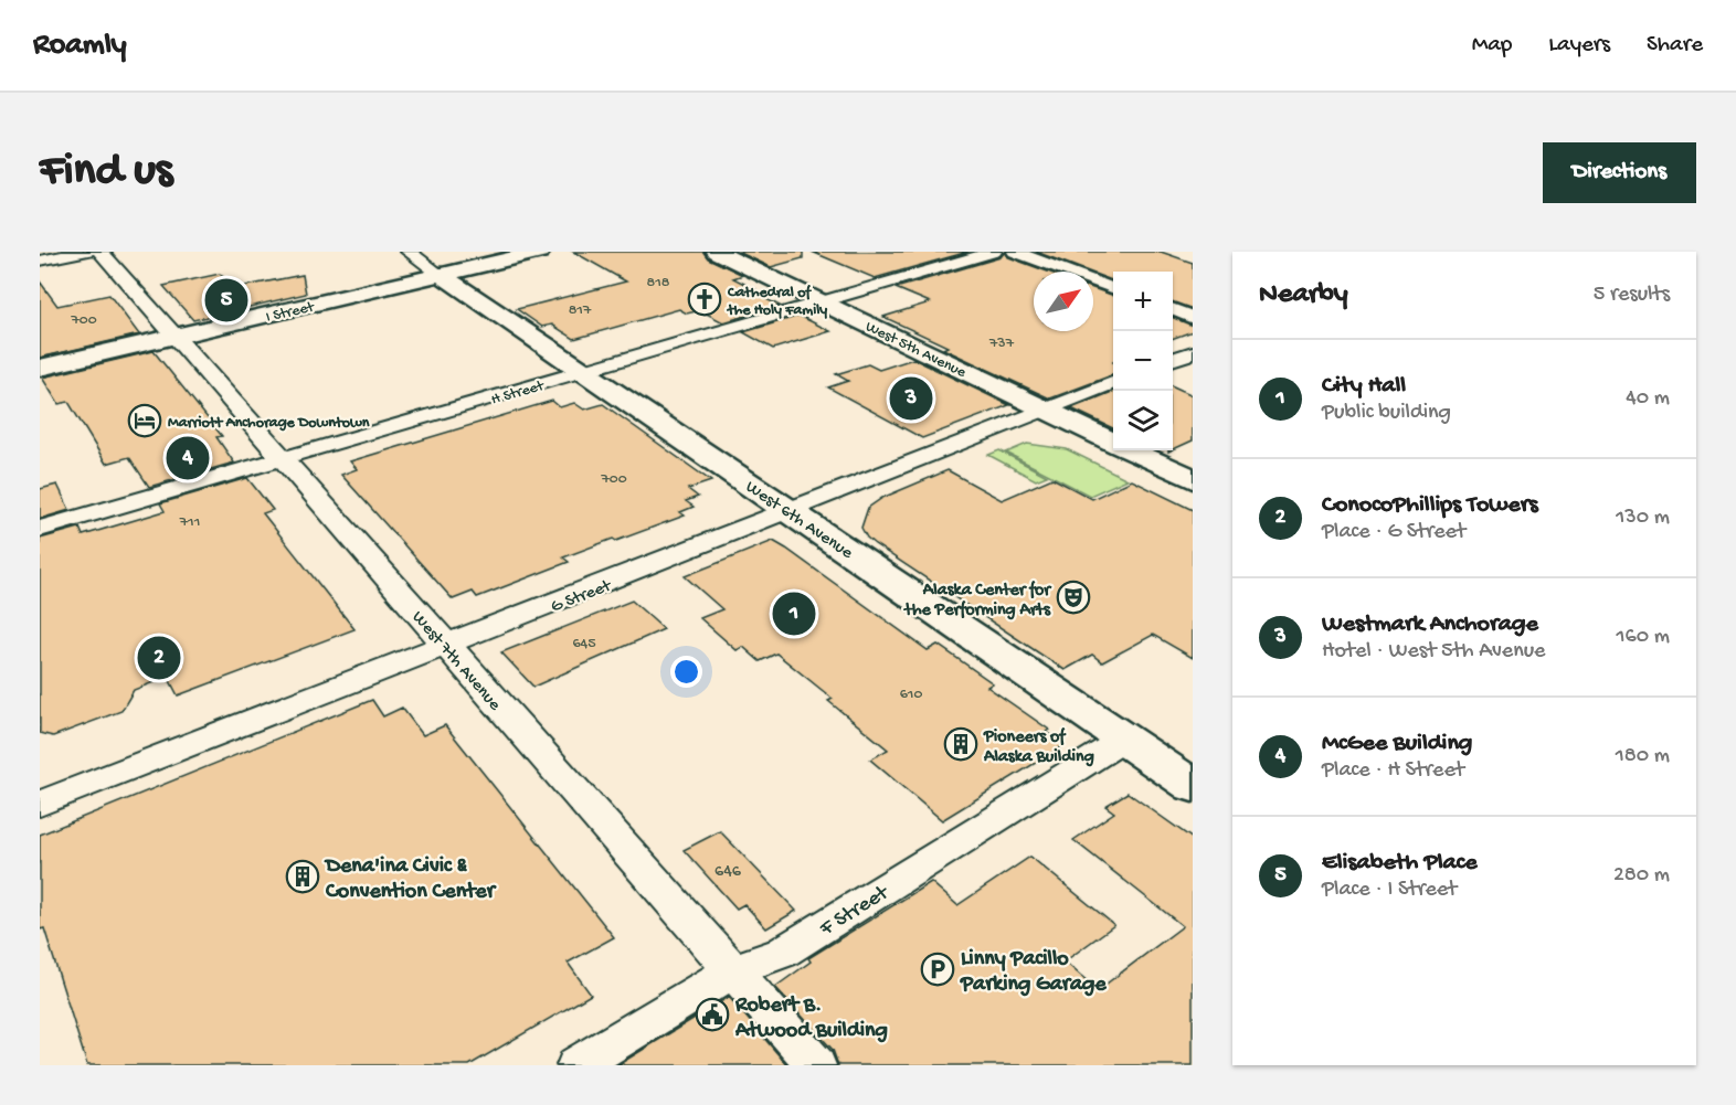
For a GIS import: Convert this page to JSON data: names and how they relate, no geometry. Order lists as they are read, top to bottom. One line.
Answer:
{"streets":{"main road":["I Street","West 5th Avenue","West 6th Avenue"],"street":["H Street","G Street","West 7th Avenue","F Street"]},"crossings":[["I Street","West 6th Avenue"],["I Street","West 7th Avenue"],["West 5th Avenue","H Street"],["West 5th Avenue","G Street"],["H Street","West 6th Avenue"],["H Street","West 7th Avenue"],["West 6th Avenue","G Street"],["West 6th Avenue","F Street"],["G Street","West 7th Avenue"],["West 7th Avenue","F Street"]],"places":{"church":["Cathedral of the Holy Family"],"hotel":["Marriott Anchorage Downtown"],"theatre":["Alaska Center for the Performing Arts"],"building":["Pioneers of Alaska Building","Dena'ina Civic & Convention Center"],"parking":["Linny Pacillo Parking Garage"],"public building":["Robert B. Atwood Building"]},"house_numbers":["818","817","700","737","700","711","645","610","646"],"north":"top right","page":{"header":"Roamly","nav":["Map","Layers","Share"],"buttons":"Directions","title":"Find us","heading":["Nearby","5 results"],"map_buttons":["+","−"],"pins":["5","3","4","1","2"],"list":[{"mark":"1","name":"City Hall","note":"Public building","value":"40 m"},{"mark":"2","name":"ConocoPhillips Towers","note":"Place · G Street","value":"130 m"},{"mark":"3","name":"Westmark Anchorage","note":"Hotel · West 5th Avenue","value":"160 m"},{"mark":"4","name":"McGee Building","note":"Place · H Street","value":"180 m"},{"mark":"5","name":"Elisabeth Place","note":"Place · I Street","value":"280 m"}]}}
